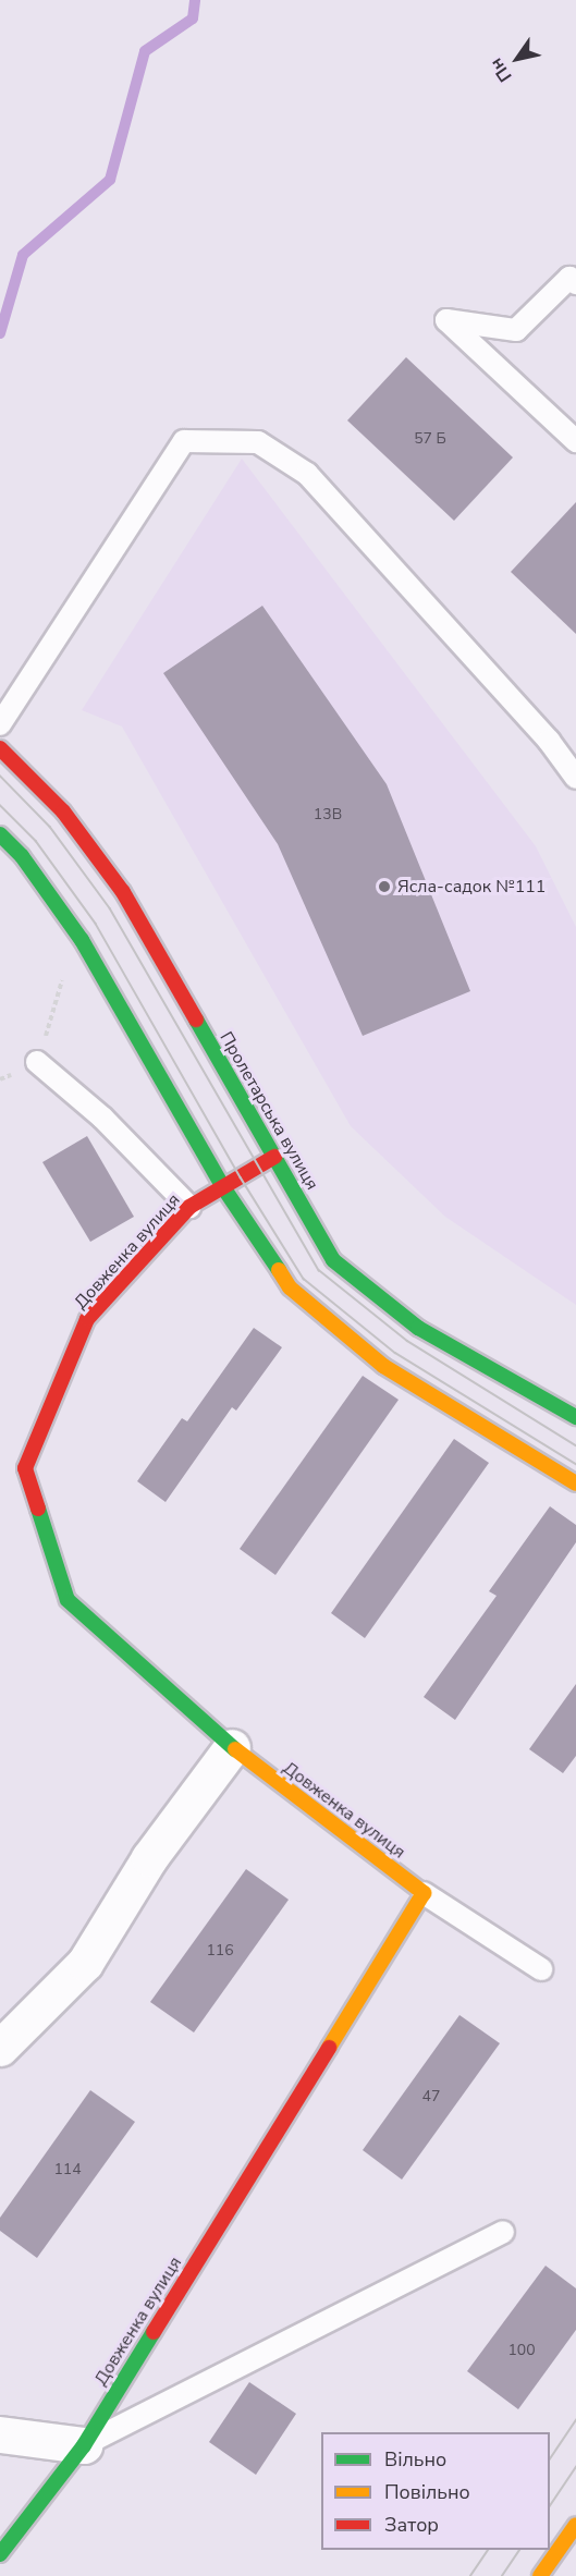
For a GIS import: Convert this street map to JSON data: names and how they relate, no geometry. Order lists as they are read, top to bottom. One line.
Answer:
{"streets":{"street":["Пролетарська вулиця","Довженка вулиця"]},"crossings":[["Пролетарська вулиця","Довженка вулиця"]],"places":["Ясла-садок №111"],"house_numbers":["57 Б","13В","116","47","114","100"],"legend":["Вільно","Повільно","Затор"],"north":"bottom left"}
